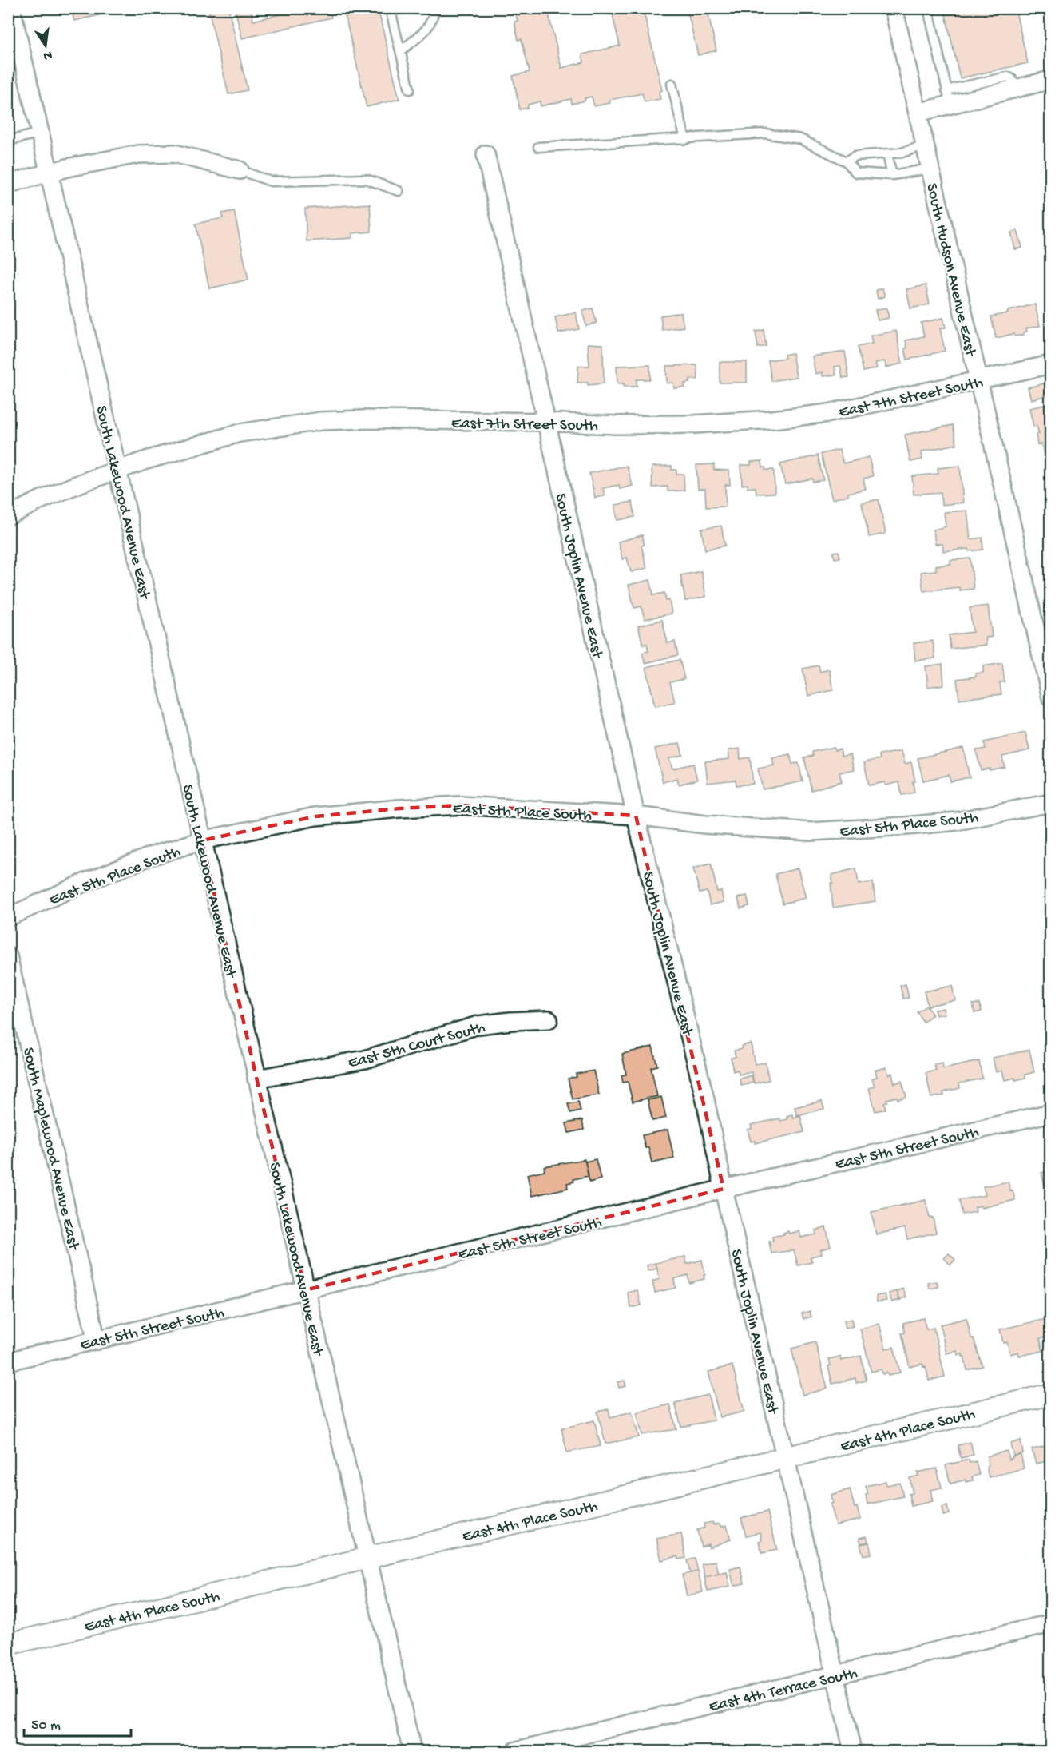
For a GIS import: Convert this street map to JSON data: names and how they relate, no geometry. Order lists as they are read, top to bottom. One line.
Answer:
{"streets":{"street":["South Hudson Avenue East","East 7th Street South","South Lakewood Avenue East","South Joplin Avenue East","East 5th Place South","East 5th Court South","East 5th Street South","South Maplewood Avenue East","East 4th Place South","East 4th Terrace South"]},"crossings":[["South Hudson Avenue East","East 7th Street South"],["East 7th Street South","South Lakewood Avenue East"],["East 7th Street South","South Joplin Avenue East"],["South Lakewood Avenue East","East 5th Place South"],["South Lakewood Avenue East","East 5th Court South"],["South Lakewood Avenue East","East 5th Street South"],["South Lakewood Avenue East","East 4th Place South"],["South Joplin Avenue East","East 5th Place South"],["South Joplin Avenue East","East 5th Street South"],["South Joplin Avenue East","East 4th Place South"],["South Joplin Avenue East","East 4th Terrace South"],["East 5th Street South","South Maplewood Avenue East"]],"scale_bar":"50 m","north":"bottom"}
